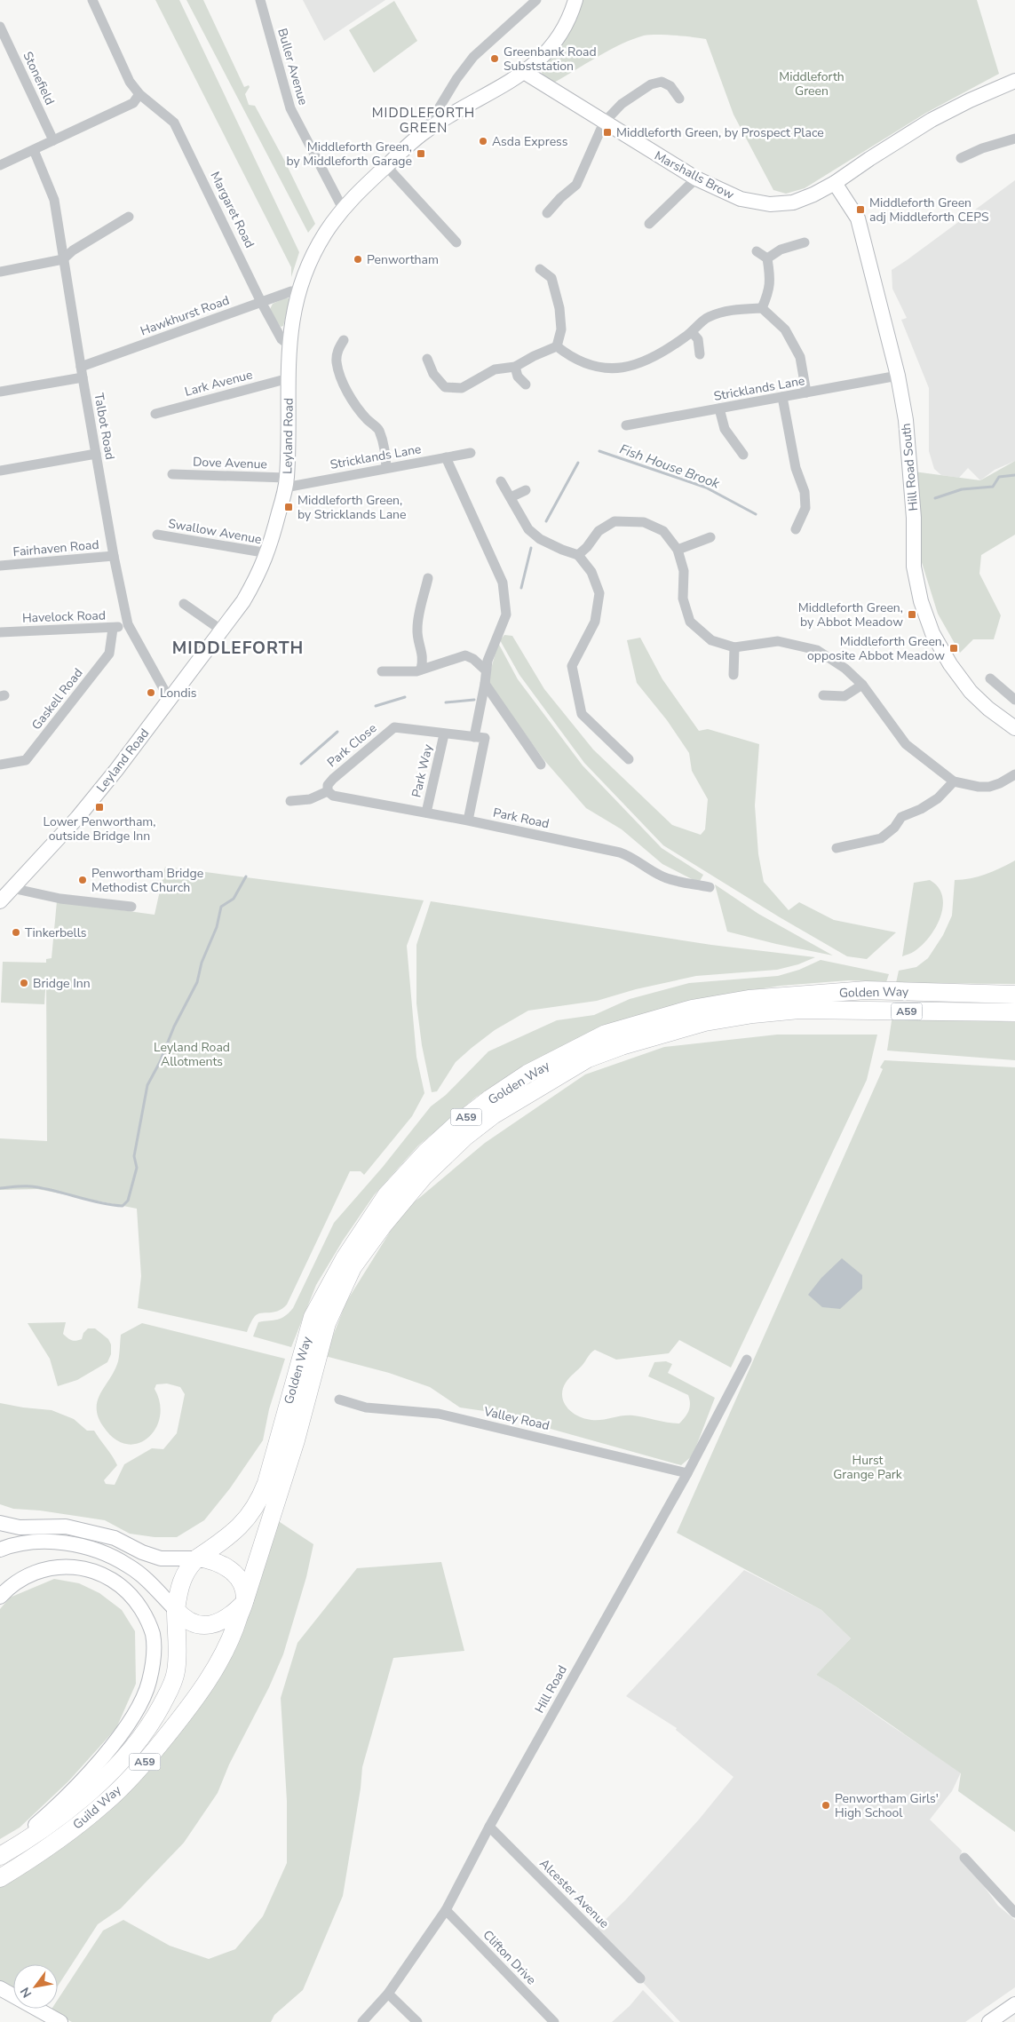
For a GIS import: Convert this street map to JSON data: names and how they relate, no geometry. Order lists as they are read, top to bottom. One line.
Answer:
{"streets":{"highway":["Golden Way","A59","Guild Way"],"main road":["Marshalls Brow","Leyland Road","Hill Road South"],"street":["Buller Avenue","Stonefield","Margaret Road","Hawkhurst Road","Lark Avenue","Stricklands Lane","Talbot Road","Dove Avenue","Swallow Avenue","Fairhaven Road","Havelock Road","Gaskell Road","Park Close","Park Way","Park Road","Valley Road","Hill Road","Alcester Avenue","Clifton Drive"]},"crossings":[["Buller Avenue","Leyland Road"],["Marshalls Brow","Leyland Road"],["Marshalls Brow","Hill Road South"],["Margaret Road","Hawkhurst Road"],["Margaret Road","Leyland Road"],["Hawkhurst Road","Talbot Road"],["Hawkhurst Road","Leyland Road"],["Lark Avenue","Leyland Road"],["Stricklands Lane","Leyland Road"],["Stricklands Lane","Dove Avenue"],["Stricklands Lane","Hill Road South"],["Talbot Road","Leyland Road"],["Talbot Road","Fairhaven Road"],["Talbot Road","Havelock Road"],["Leyland Road","Dove Avenue"],["Leyland Road","Swallow Avenue"],["Havelock Road","Gaskell Road"],["Park Close","Park Way"],["Park Way","Park Road"],["Golden Way","A59"],["Golden Way","Guild Way"],["A59","Guild Way"],["Valley Road","Hill Road"],["Hill Road","Alcester Avenue"],["Hill Road","Clifton Drive"]],"districts":["MIDDLEFORTH GREEN","MIDDLEFORTH"],"water":["Fish House Brook"],"parks":["Middleforth Green","Leyland Road Allotments","Hurst Grange Park"],"places":{"other":["Greenbank Road Subststation","Asda Express","Penwortham","Londis","Penwortham Bridge Methodist Church","Tinkerbells","Bridge Inn","Penwortham Girls' High School"],"transit":["Middleforth Green, by Prospect Place","Middleforth Green, by Middleforth Garage","Middleforth Green adj Middleforth CEPS","Middleforth Green, by Stricklands Lane","Middleforth Green, by Abbot Meadow","Middleforth Green, opposite Abbot Meadow","Lower Penwortham, outside Bridge Inn"]},"north":"bottom left"}
